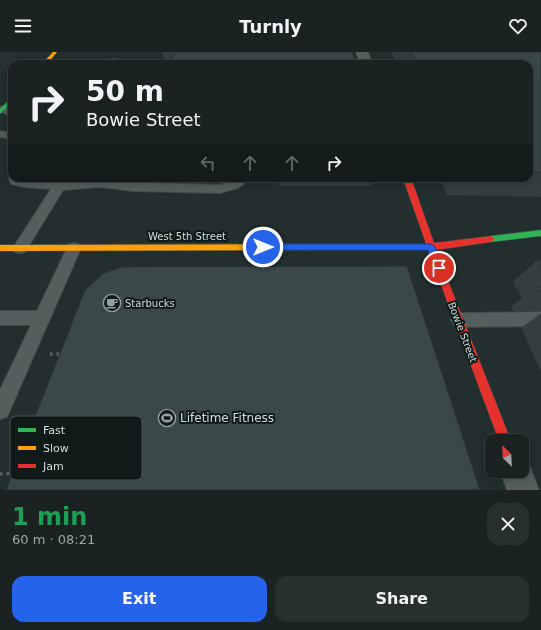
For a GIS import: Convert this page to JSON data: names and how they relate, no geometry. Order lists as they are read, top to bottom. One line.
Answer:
{"streets":{"main road":["West 5th Street","Bowie Street"]},"crossings":[["West 5th Street","Bowie Street"]],"places":{"cafe":["Starbucks"],"sports":["Lifetime Fitness"]},"legend":["Fast","Slow","Jam"],"north":"top left","page":{"header":"Turnly","turn":["50 m","Bowie Street"],"heading":["1 min","60 m · 08:21"],"buttons":["Exit","Share"]}}
